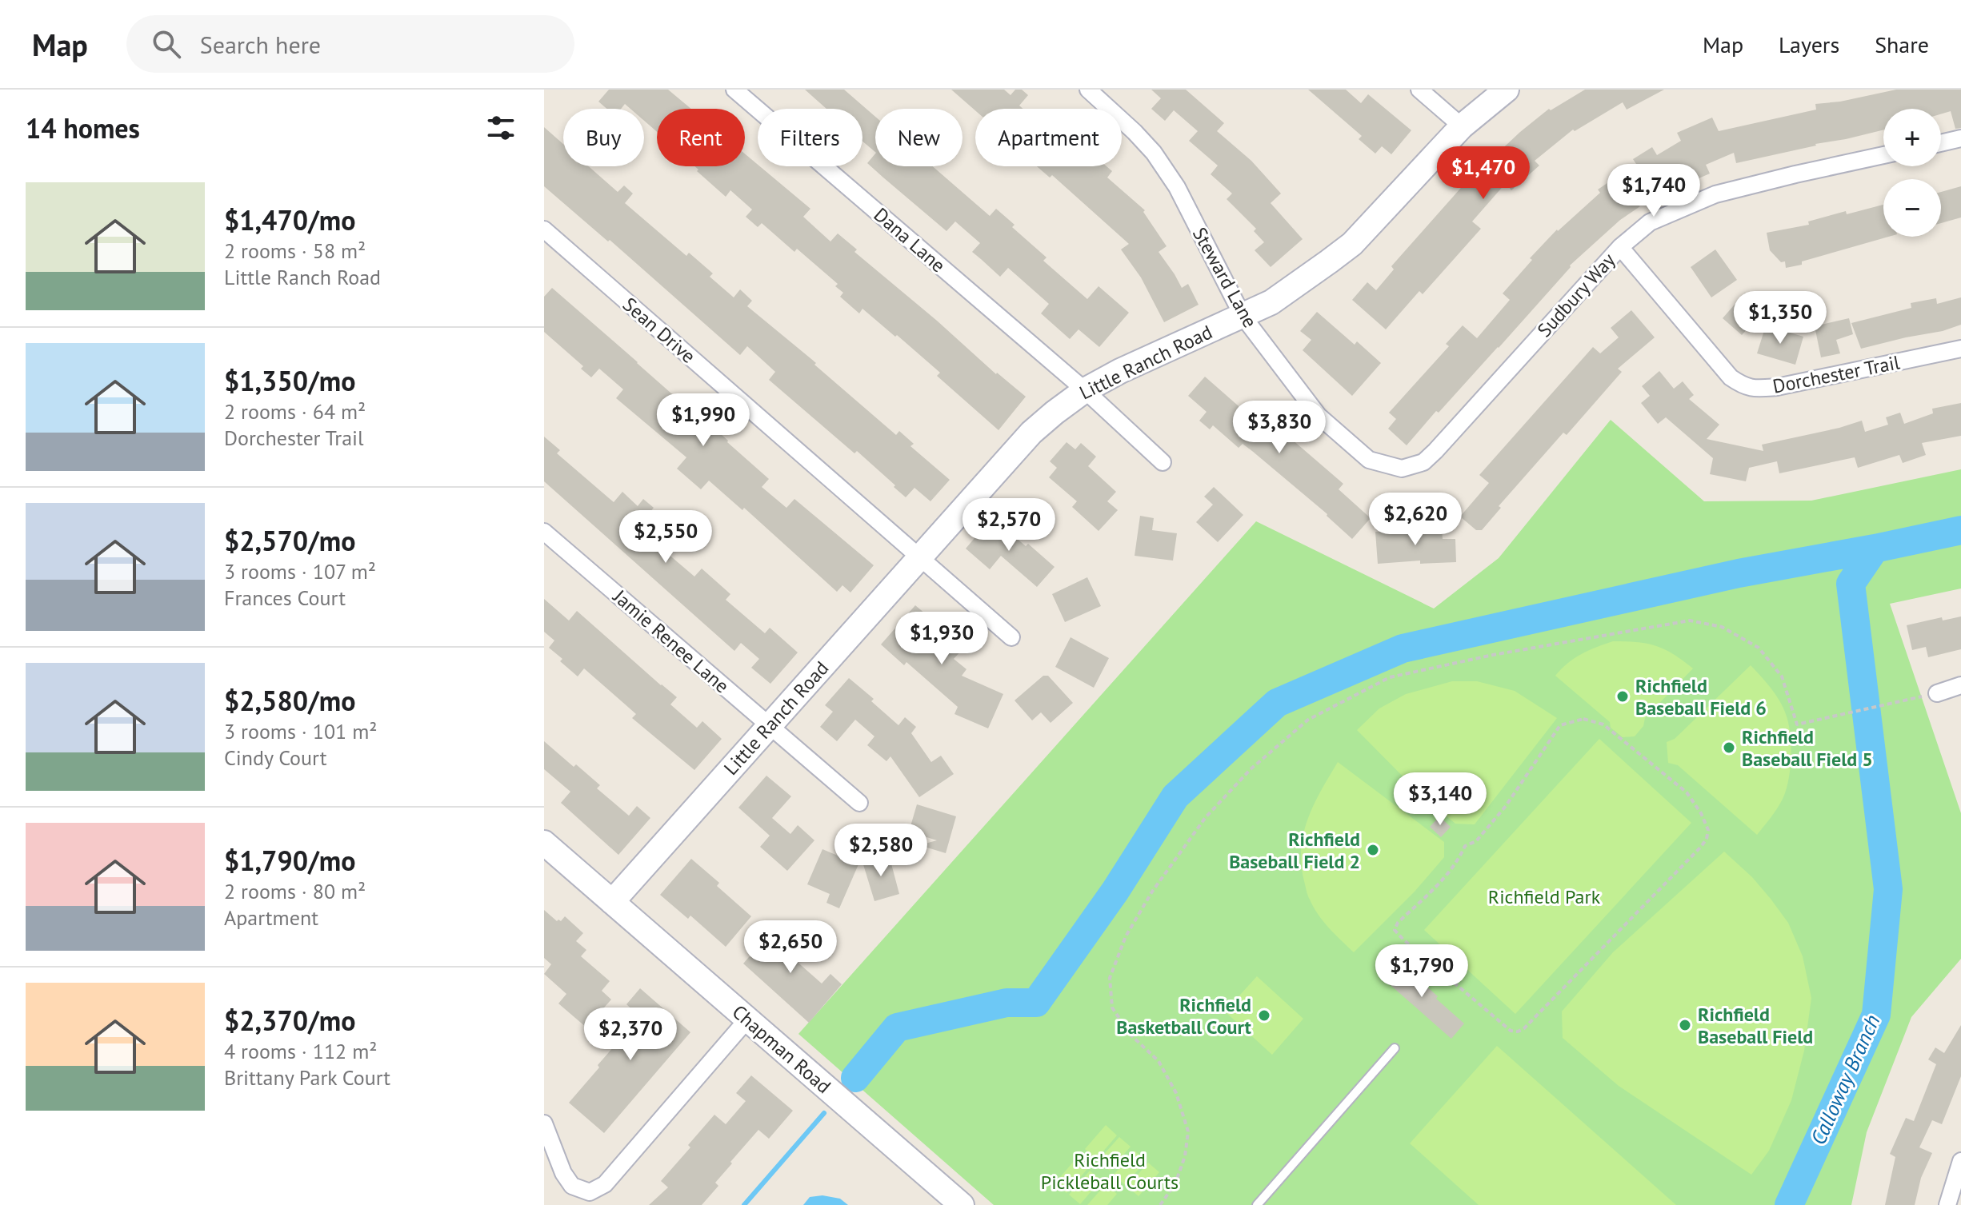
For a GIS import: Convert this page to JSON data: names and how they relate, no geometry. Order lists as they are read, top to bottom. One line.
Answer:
{"streets":{"street":["Dana Lane","Steward Lane","Sudbury Way","Sean Drive","Little Ranch Road","Dorchester Trail","Jamie Renee Lane","Chapman Road"]},"crossings":[["Dana Lane","Little Ranch Road"],["Steward Lane","Sudbury Way"],["Steward Lane","Little Ranch Road"],["Sudbury Way","Dorchester Trail"],["Sean Drive","Little Ranch Road"],["Little Ranch Road","Jamie Renee Lane"],["Little Ranch Road","Chapman Road"]],"water":["Calloway Branch"],"parks":["Richfield Park","Richfield Pickleball Courts"],"places":["Richfield Baseball Field 6","Richfield Baseball Field 5","Richfield Baseball Field 2","Richfield Basketball Court","Richfield Baseball Field"],"page":{"header":"Map","search":"Search here","nav":["Map","Layers","Share"],"heading":"14 homes","map_buttons":["+","−"],"chip":["Buy","Rent","Filters","New","Apartment"],"price":["$1,470","$1,740","$1,350","$1,990","$3,830","$2,620","$2,570","$2,550","$1,930","$3,140","$2,580","$2,650","$1,790","$2,370"],"list":[{"name":"$1,470/mo","note":"2 rooms · 58 m² · Little Ranch Road"},{"name":"$1,350/mo","note":"2 rooms · 64 m² · Dorchester Trail"},{"name":"$2,570/mo","note":"3 rooms · 107 m² · Frances Court"},{"name":"$2,580/mo","note":"3 rooms · 101 m² · Cindy Court"},{"name":"$1,790/mo","note":"2 rooms · 80 m² · Apartment"},{"name":"$2,370/mo","note":"4 rooms · 112 m² · Brittany Park Court"}]}}
